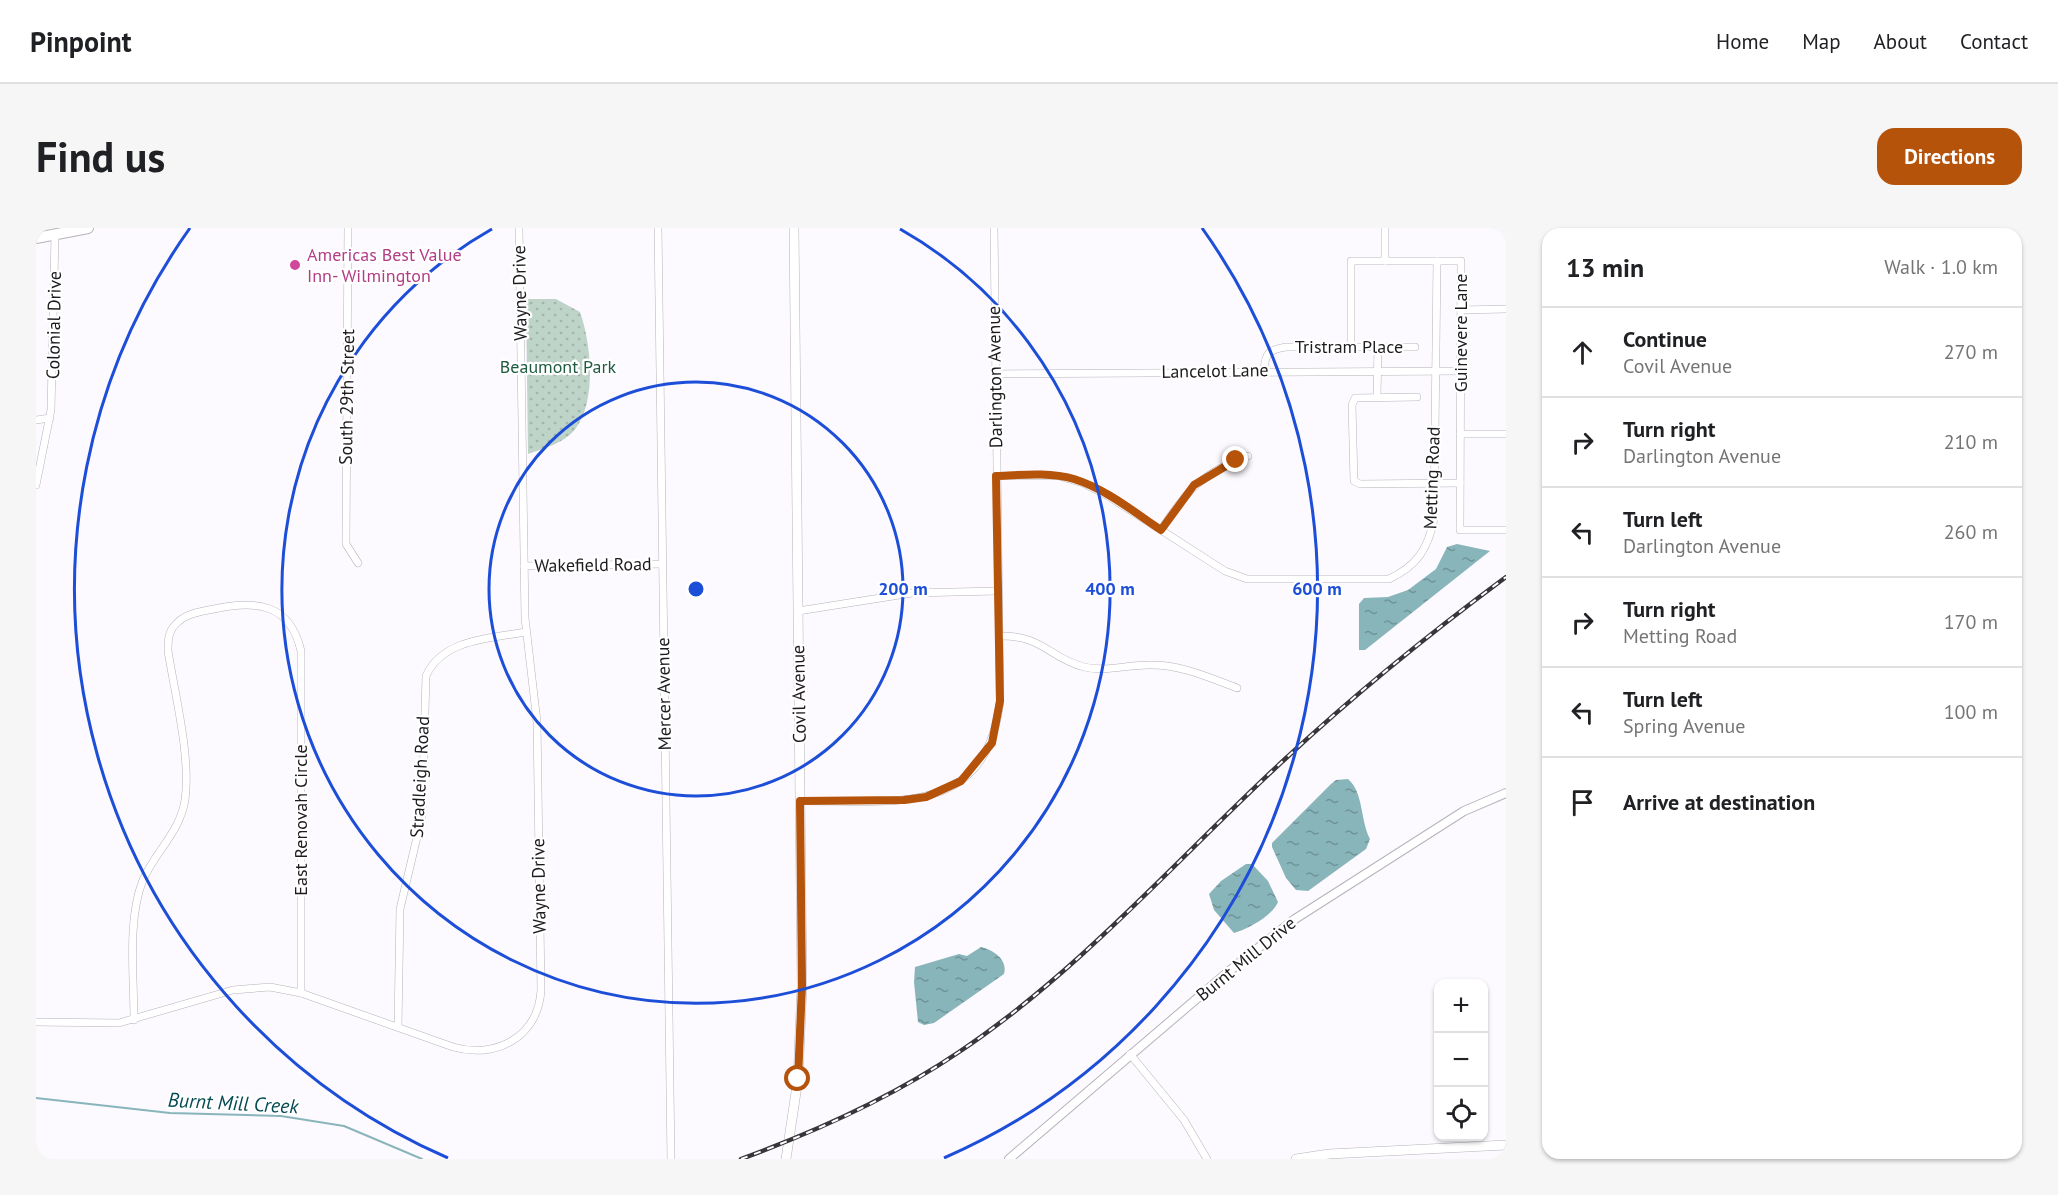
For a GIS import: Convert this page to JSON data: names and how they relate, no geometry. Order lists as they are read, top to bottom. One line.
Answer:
{"streets":{"main road":["Covil Avenue"],"street":["Wayne Drive","Colonial Drive","Guinevere Lane","Tristram Place","Lancelot Lane","Darlington Avenue","South 29th Street","Metting Road","Wakefield Road","Mercer Avenue","Stradleigh Road","East Renovah Circle","Burnt Mill Drive"]},"crossings":[["Wayne Drive","Wakefield Road"],["Wayne Drive","Stradleigh Road"],["Wayne Drive","East Renovah Circle"],["Guinevere Lane","Tristram Place"],["Guinevere Lane","Lancelot Lane"],["Guinevere Lane","Metting Road"],["Tristram Place","Lancelot Lane"],["Lancelot Lane","Darlington Avenue"],["Lancelot Lane","Metting Road"],["Darlington Avenue","Metting Road"],["Darlington Avenue","Covil Avenue"],["Wakefield Road","Mercer Avenue"]],"water":["Burnt Mill Creek"],"parks":["Beaumont Park"],"places":["Americas Best Value Inn- Wilmington"],"page":{"header":"Pinpoint","nav":["Home","Map","About","Contact"],"buttons":"Directions","title":"Find us","heading":["13 min","Walk · 1.0 km"],"list":[["Continue","Covil Avenue","270 m"],["Turn right","Darlington Avenue","210 m"],["Turn left","Darlington Avenue","260 m"],["Turn right","Metting Road","170 m"],["Turn left","Spring Avenue","100 m"],"Arrive at destination"],"map_buttons":["+","−"]},"rings":["200 m","400 m","600 m"]}
